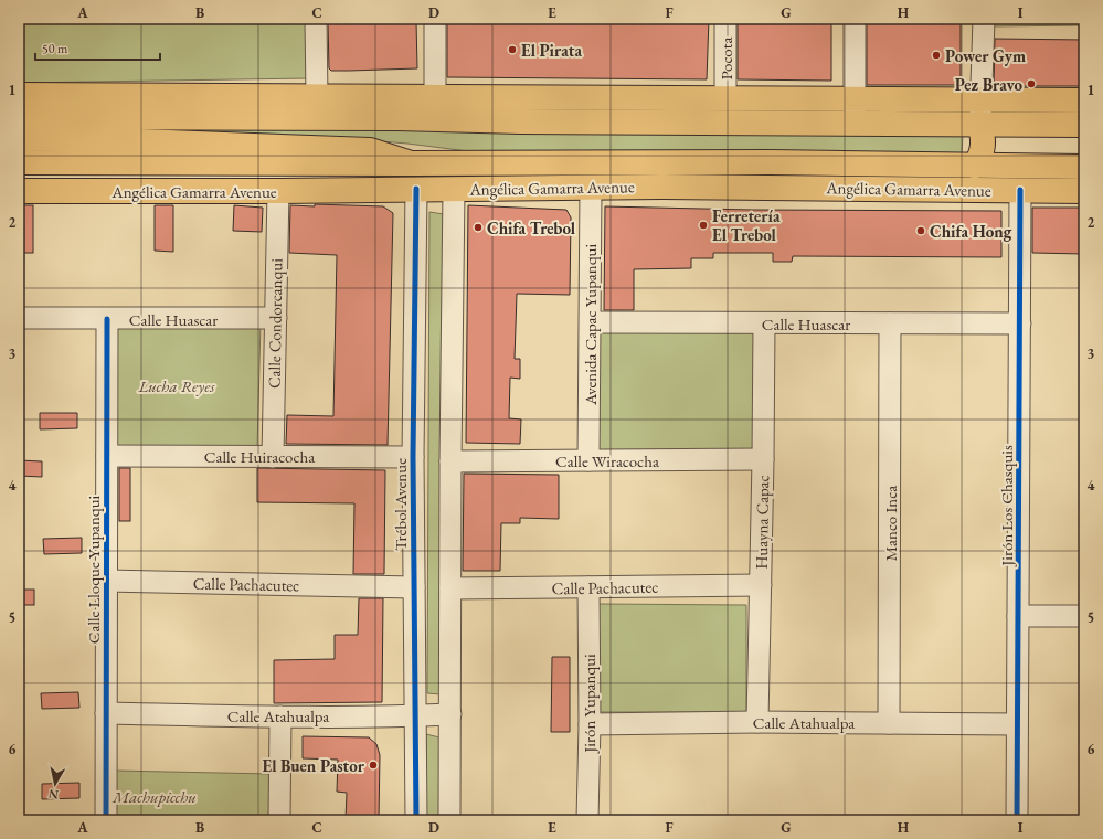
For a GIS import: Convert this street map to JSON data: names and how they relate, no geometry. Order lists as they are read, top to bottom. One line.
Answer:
{"streets":{"main road":["Angélica Gamarra Avenue"],"street":["Pocota","Calle Huascar","Calle Condorcanqui","Avenida Capac Yupanqui","Calle Huiracocha","Calle Wiracocha","Trébol Avenue","Jirón Los Chasquis","Huayna Capac","Manco Inca","Calle Lloque Yupanqui","Calle Pachacutec","Jirón Yupanqui","Calle Atahualpa"]},"crossings":[["Angélica Gamarra Avenue","Calle Condorcanqui"],["Angélica Gamarra Avenue","Avenida Capac Yupanqui"],["Angélica Gamarra Avenue","Trébol Avenue"],["Angélica Gamarra Avenue","Jirón Los Chasquis"],["Calle Huascar","Calle Condorcanqui"],["Calle Huascar","Avenida Capac Yupanqui"],["Calle Huascar","Jirón Los Chasquis"],["Calle Huascar","Huayna Capac"],["Calle Huascar","Manco Inca"],["Calle Huascar","Calle Lloque Yupanqui"],["Calle Condorcanqui","Calle Huiracocha"],["Avenida Capac Yupanqui","Calle Wiracocha"],["Calle Huiracocha","Trébol Avenue"],["Calle Huiracocha","Calle Lloque Yupanqui"],["Calle Wiracocha","Huayna Capac"],["Trébol Avenue","Calle Pachacutec"],["Trébol Avenue","Calle Atahualpa"],["Jirón Los Chasquis","Calle Atahualpa"],["Huayna Capac","Calle Pachacutec"],["Huayna Capac","Calle Atahualpa"],["Manco Inca","Calle Atahualpa"],["Calle Lloque Yupanqui","Calle Pachacutec"],["Calle Lloque Yupanqui","Calle Atahualpa"],["Calle Pachacutec","Jirón Yupanqui"],["Jirón Yupanqui","Calle Atahualpa"]],"parks":["Lucha Reyes","Machupicchu"],"places":["El Pirata","Power Gym","Pez Bravo","Ferretería El Trebol","Chifa Trebol","Chifa Hong","El Buen Pastor"],"scale_bar":"50 m","north":"bottom","grid":{"columns":["A","B","C","D","E","F","G","H","I"],"rows":["1","2","3","4","5","6"]}}
